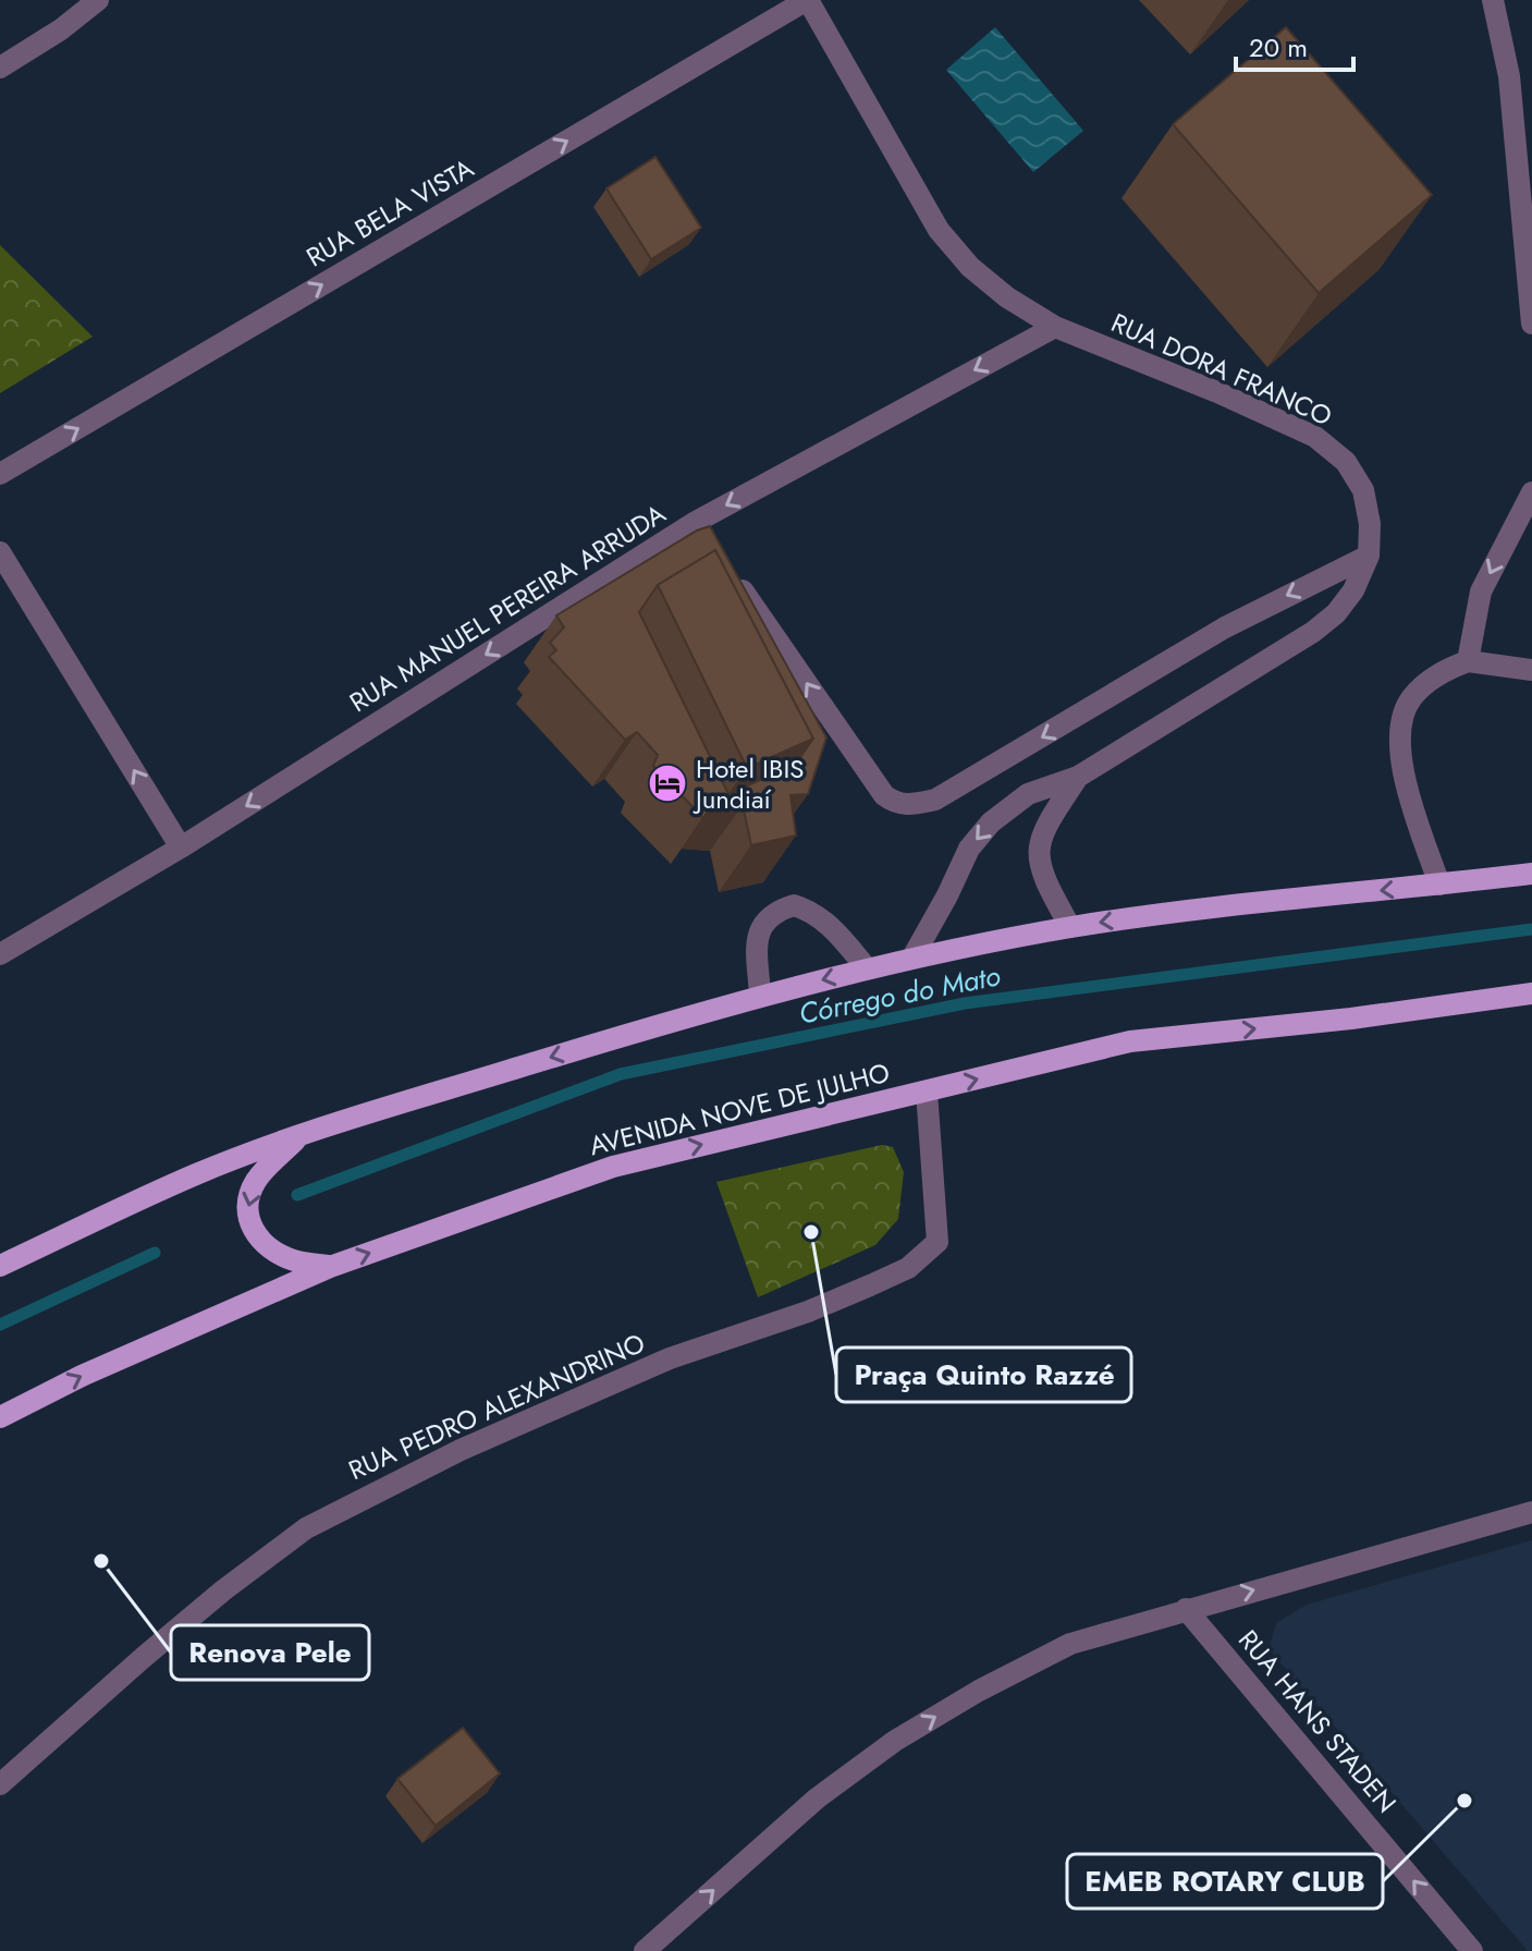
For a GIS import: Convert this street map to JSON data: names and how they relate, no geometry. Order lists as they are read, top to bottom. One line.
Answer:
{"streets":{"main road":["AVENIDA NOVE DE JULHO"],"street":["RUA BELA VISTA","RUA DORA FRANCO","RUA MANUEL PEREIRA ARRUDA","RUA PEDRO ALEXANDRINO","RUA HANS STADEN"]},"crossings":[["RUA BELA VISTA","RUA DORA FRANCO"],["RUA DORA FRANCO","RUA MANUEL PEREIRA ARRUDA"],["AVENIDA NOVE DE JULHO","RUA PEDRO ALEXANDRINO"]],"one_way":["RUA BELA VISTA","RUA MANUEL PEREIRA ARRUDA","RUA HANS STADEN"],"water":["Córrego do Mato"],"places":{"hotel":["Hotel IBIS Jundiaí"],"other":["Praça Quinto Razzé","Renova Pele","EMEB ROTARY CLUB"]},"scale_bar":"20 m"}
